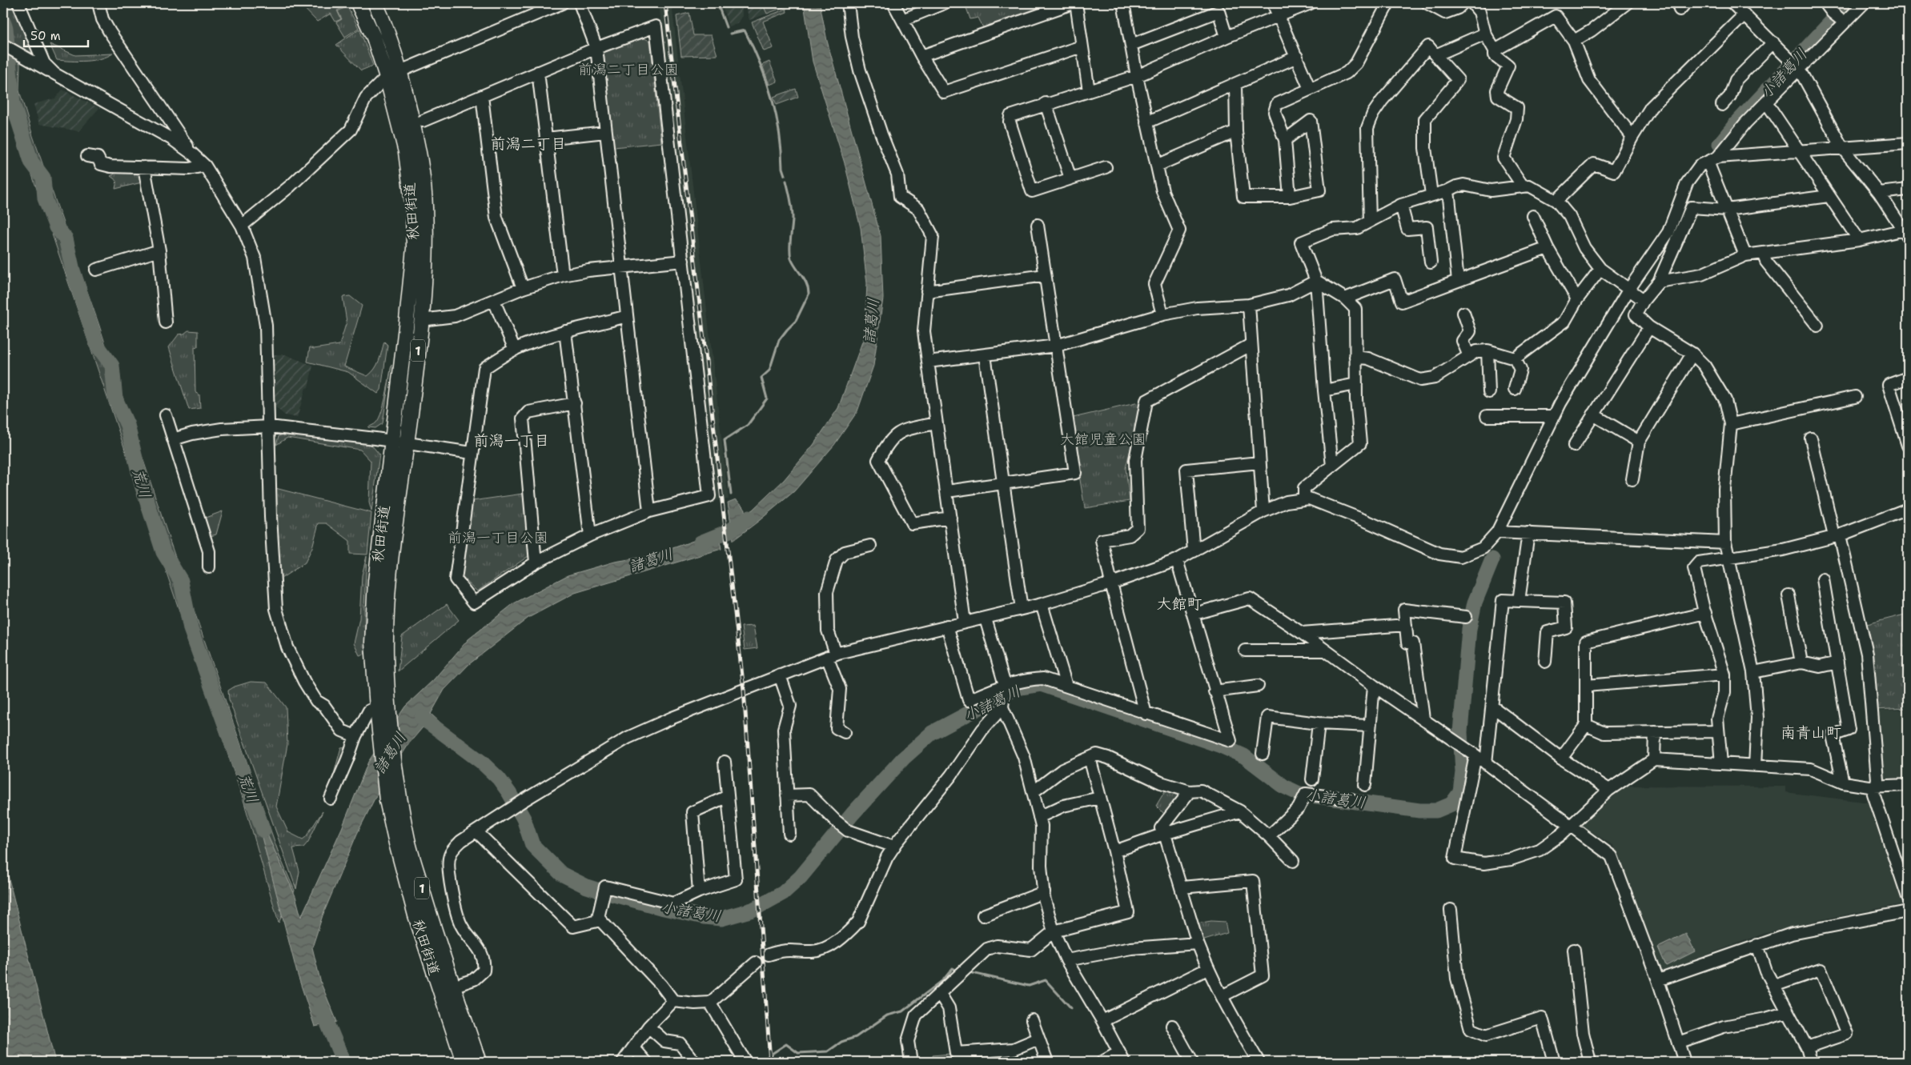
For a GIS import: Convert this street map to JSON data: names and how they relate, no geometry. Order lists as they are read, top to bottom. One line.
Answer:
{"streets":{"main road":["秋田街道","1"]},"districts":["前潟二丁目","前潟一丁目","大館町","南青山町"],"water":["小諸葛川","諸葛川","荒川"],"parks":["前潟二丁目公園","大館児童公園","前潟一丁目公園"],"scale_bar":"50 m"}
